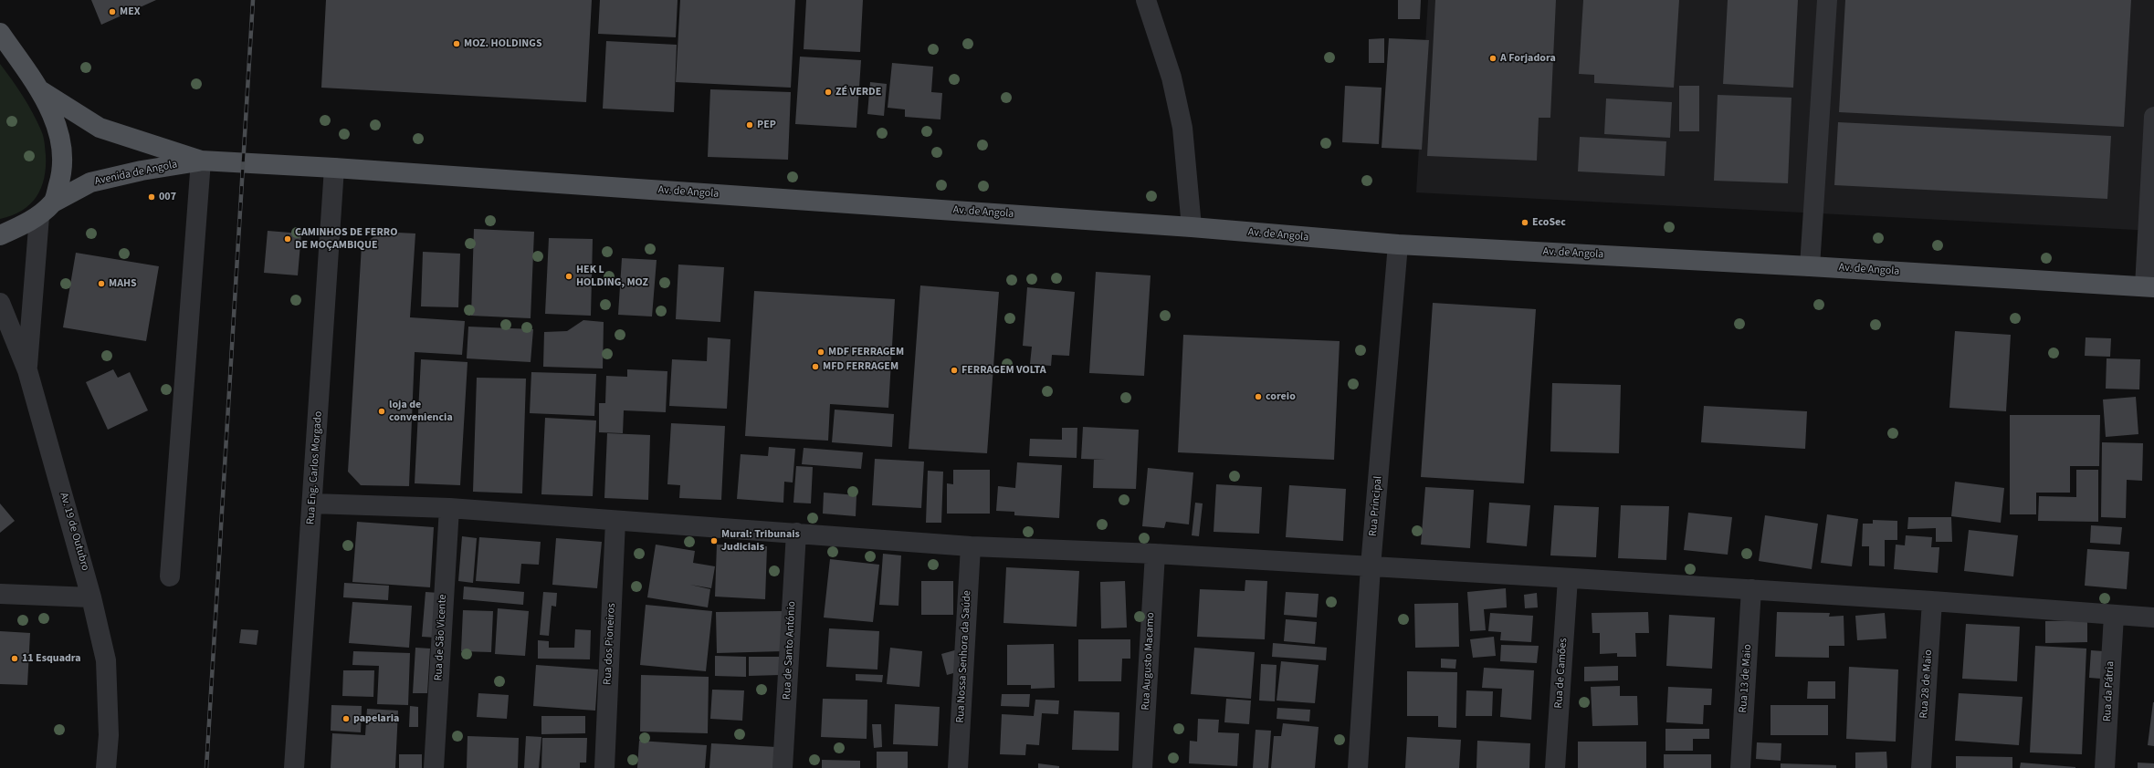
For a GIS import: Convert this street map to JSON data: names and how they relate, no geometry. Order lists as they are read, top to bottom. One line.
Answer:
{"streets":{"main road":["Avenida de Angola","Av. de Angola"],"street":["Rua Eng. Carlos Morgado","Rua Principal","Av. 19 de Outubro","Rua de São Vicente","Rua dos Pioneiros","Rua de Santo António","Rua Nossa Senhora da Saúde","Rua Augusto Macamo","Rua de Camões","Rua 13 de Maio","Rua 28 de Maio","Rua da Pátria"]},"crossings":[["Av. de Angola","Rua Eng. Carlos Morgado"],["Av. de Angola","Rua Principal"]],"places":["MEX","MOZ. HOLDINGS","A Forjadora","ZÉ VERDE","PEP","007","EcoSec","CAMINHOS DE FERRO DE MOÇAMBIQUE","HEK L HOLDING, MOZ","MAHS","MDF FERRAGEM","MFD FERRAGEM","FERRAGEM VOLTA","coreio","loja de conveniencia","Mural: Tribunais Judiciais","11 Esquadra","papelaria"]}
